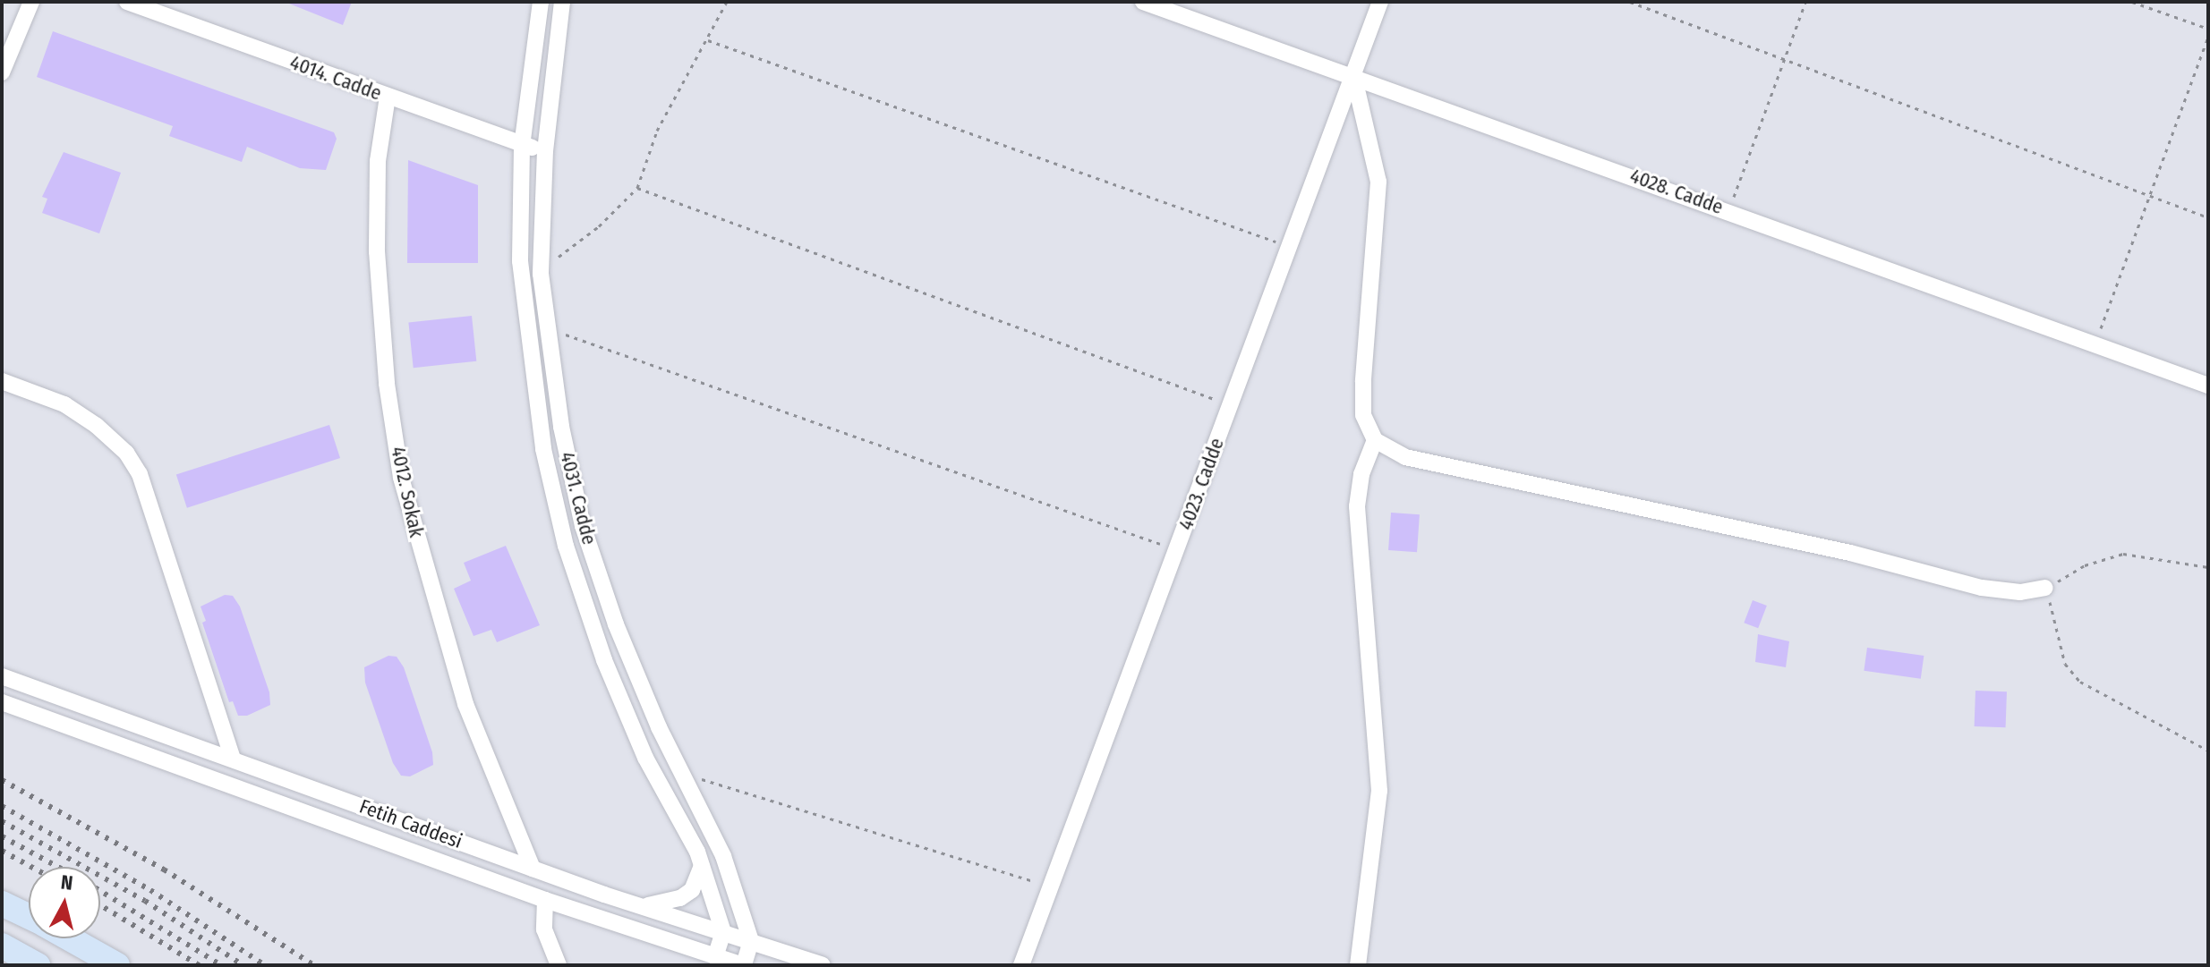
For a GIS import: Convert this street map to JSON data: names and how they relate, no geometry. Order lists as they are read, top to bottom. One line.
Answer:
{"streets":{"street":["4014. Cadde","4028. Cadde","4023. Cadde","4012. Sokak","4031. Cadde","Fetih Caddesi"]},"crossings":[["4014. Cadde","4012. Sokak"],["4014. Cadde","4031. Cadde"],["4028. Cadde","4023. Cadde"],["4012. Sokak","Fetih Caddesi"],["4031. Cadde","Fetih Caddesi"]],"north":"top"}
